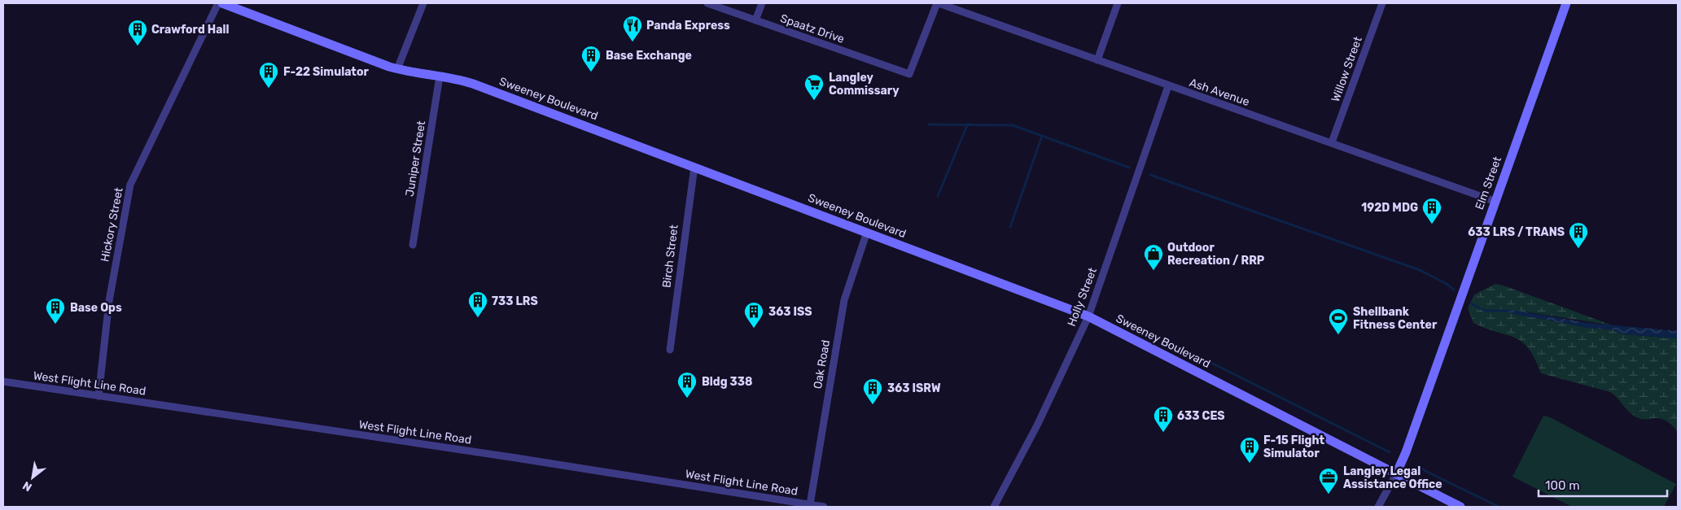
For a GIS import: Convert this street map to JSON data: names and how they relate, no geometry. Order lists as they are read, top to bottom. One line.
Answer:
{"streets":{"main road":["Sweeney Boulevard","Elm Street"],"street":["Spaatz Drive","Willow Street","Ash Avenue","Juniper Street","Hickory Street","Birch Street","Holly Street","Oak Road","West Flight Line Road"]},"crossings":[["Spaatz Drive","Ash Avenue"],["Willow Street","Ash Avenue"],["Ash Avenue","Elm Street"],["Ash Avenue","Holly Street"],["Sweeney Boulevard","Juniper Street"],["Sweeney Boulevard","Elm Street"],["Sweeney Boulevard","Birch Street"],["Sweeney Boulevard","Holly Street"],["Sweeney Boulevard","Oak Road"],["Hickory Street","West Flight Line Road"],["Oak Road","West Flight Line Road"]],"places":{"restaurant":["Panda Express"],"building":["Crawford Hall","Base Exchange","F-22 Simulator","192D MDG","633 LRS / TRANS","733 LRS","Base Ops","363 ISS","Bldg 338","363 ISRW","633 CES","F-15 Flight Simulator"],"supermarket":["Langley Commissary"],"shop":["Outdoor Recreation / RRP"],"sports":["Shellbank Fitness Center"],"office":["Langley Legal Assistance Office"]},"scale_bar":"100 m","north":"bottom left"}
